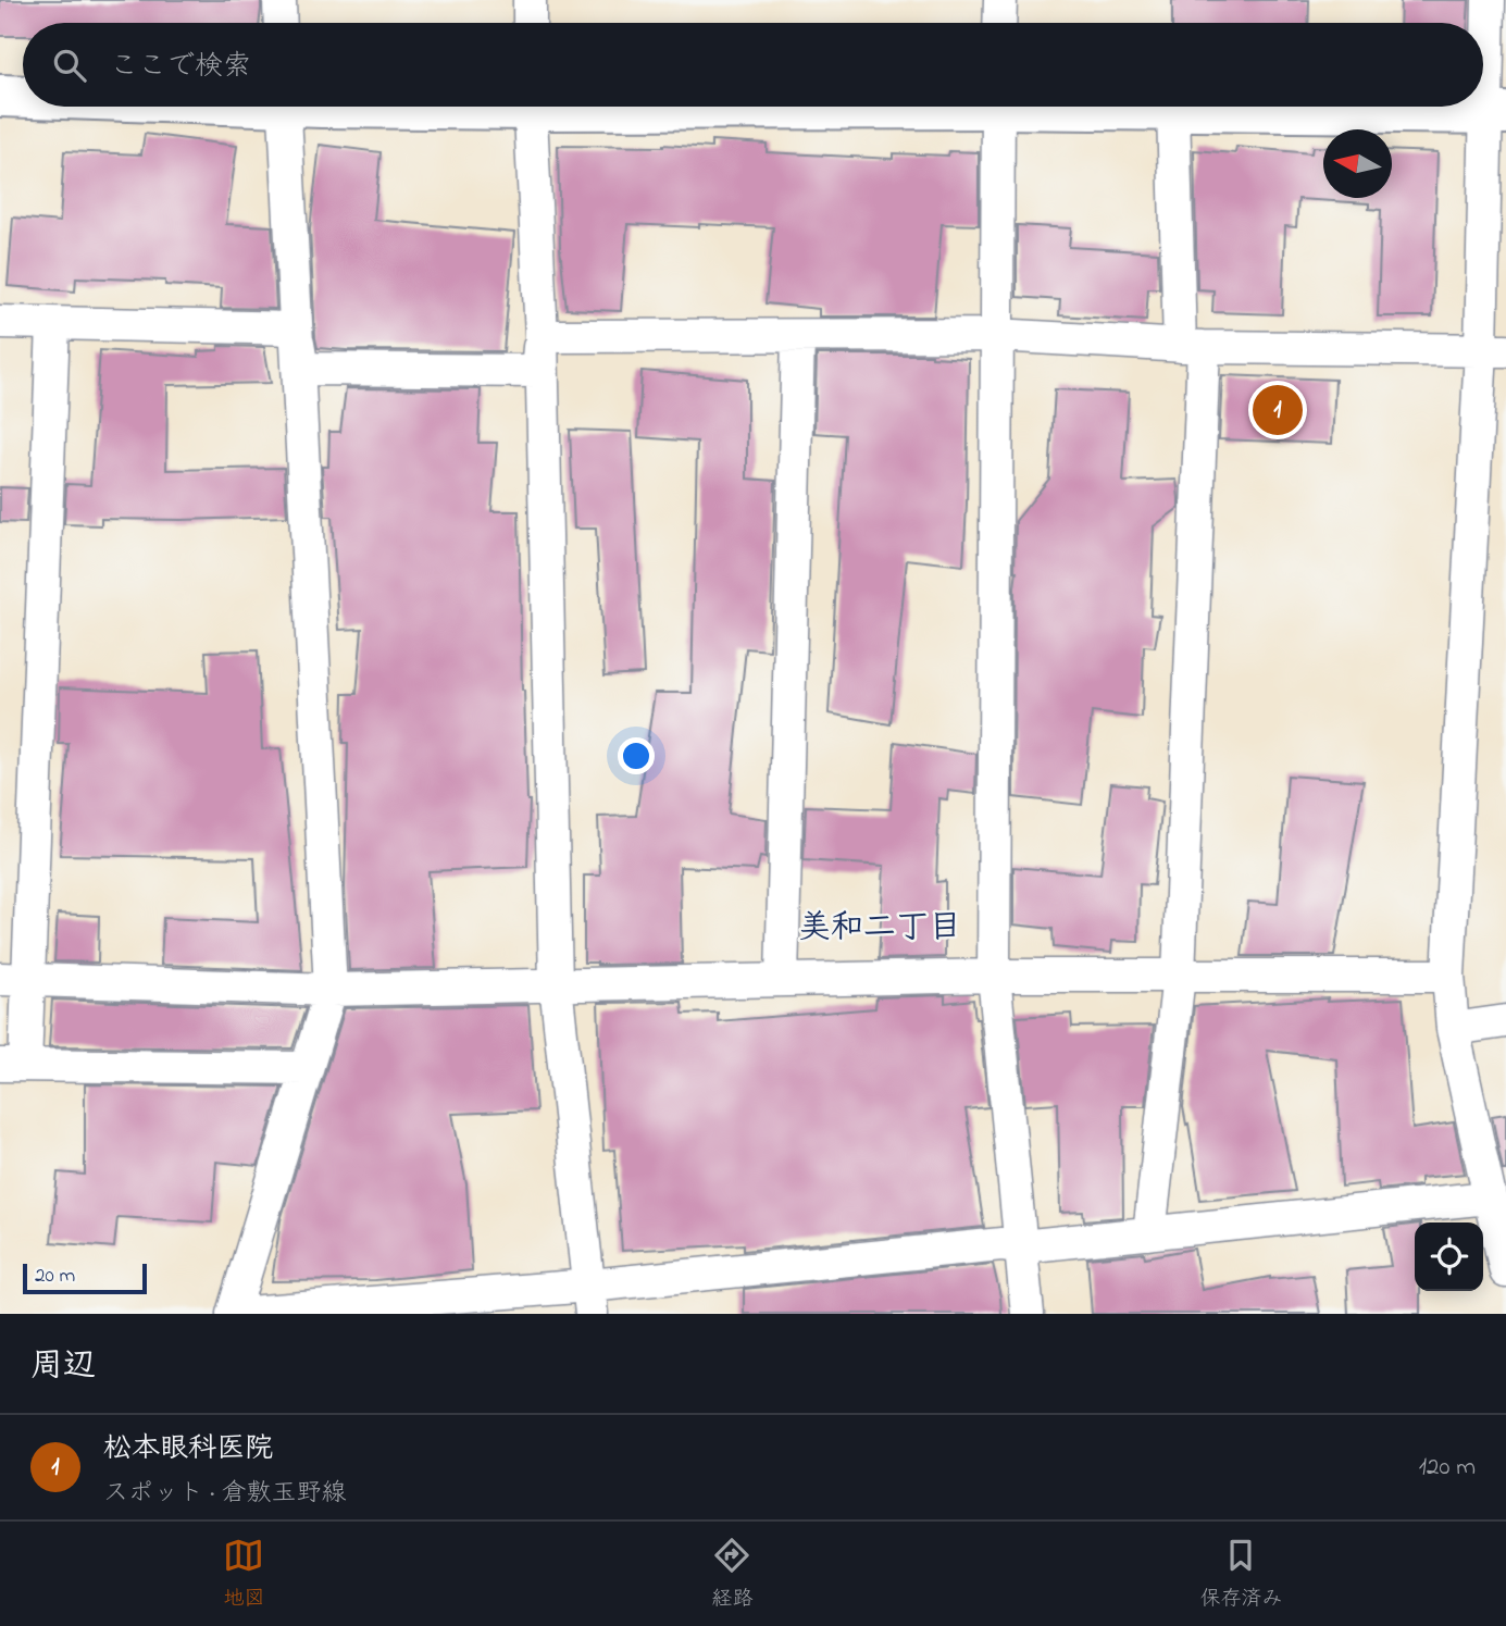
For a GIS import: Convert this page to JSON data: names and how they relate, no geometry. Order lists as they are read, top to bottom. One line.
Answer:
{"districts":["美和二丁目"],"scale_bar":"20 m","north":"left","page":{"search":"ここで検索","pins":"1","scale":"20 m","heading":"周辺","list":[{"mark":"1","name":"松本眼科医院","note":"スポット · 倉敷玉野線","value":"120 m"}],"nav":["地図","経路","保存済み"]}}
